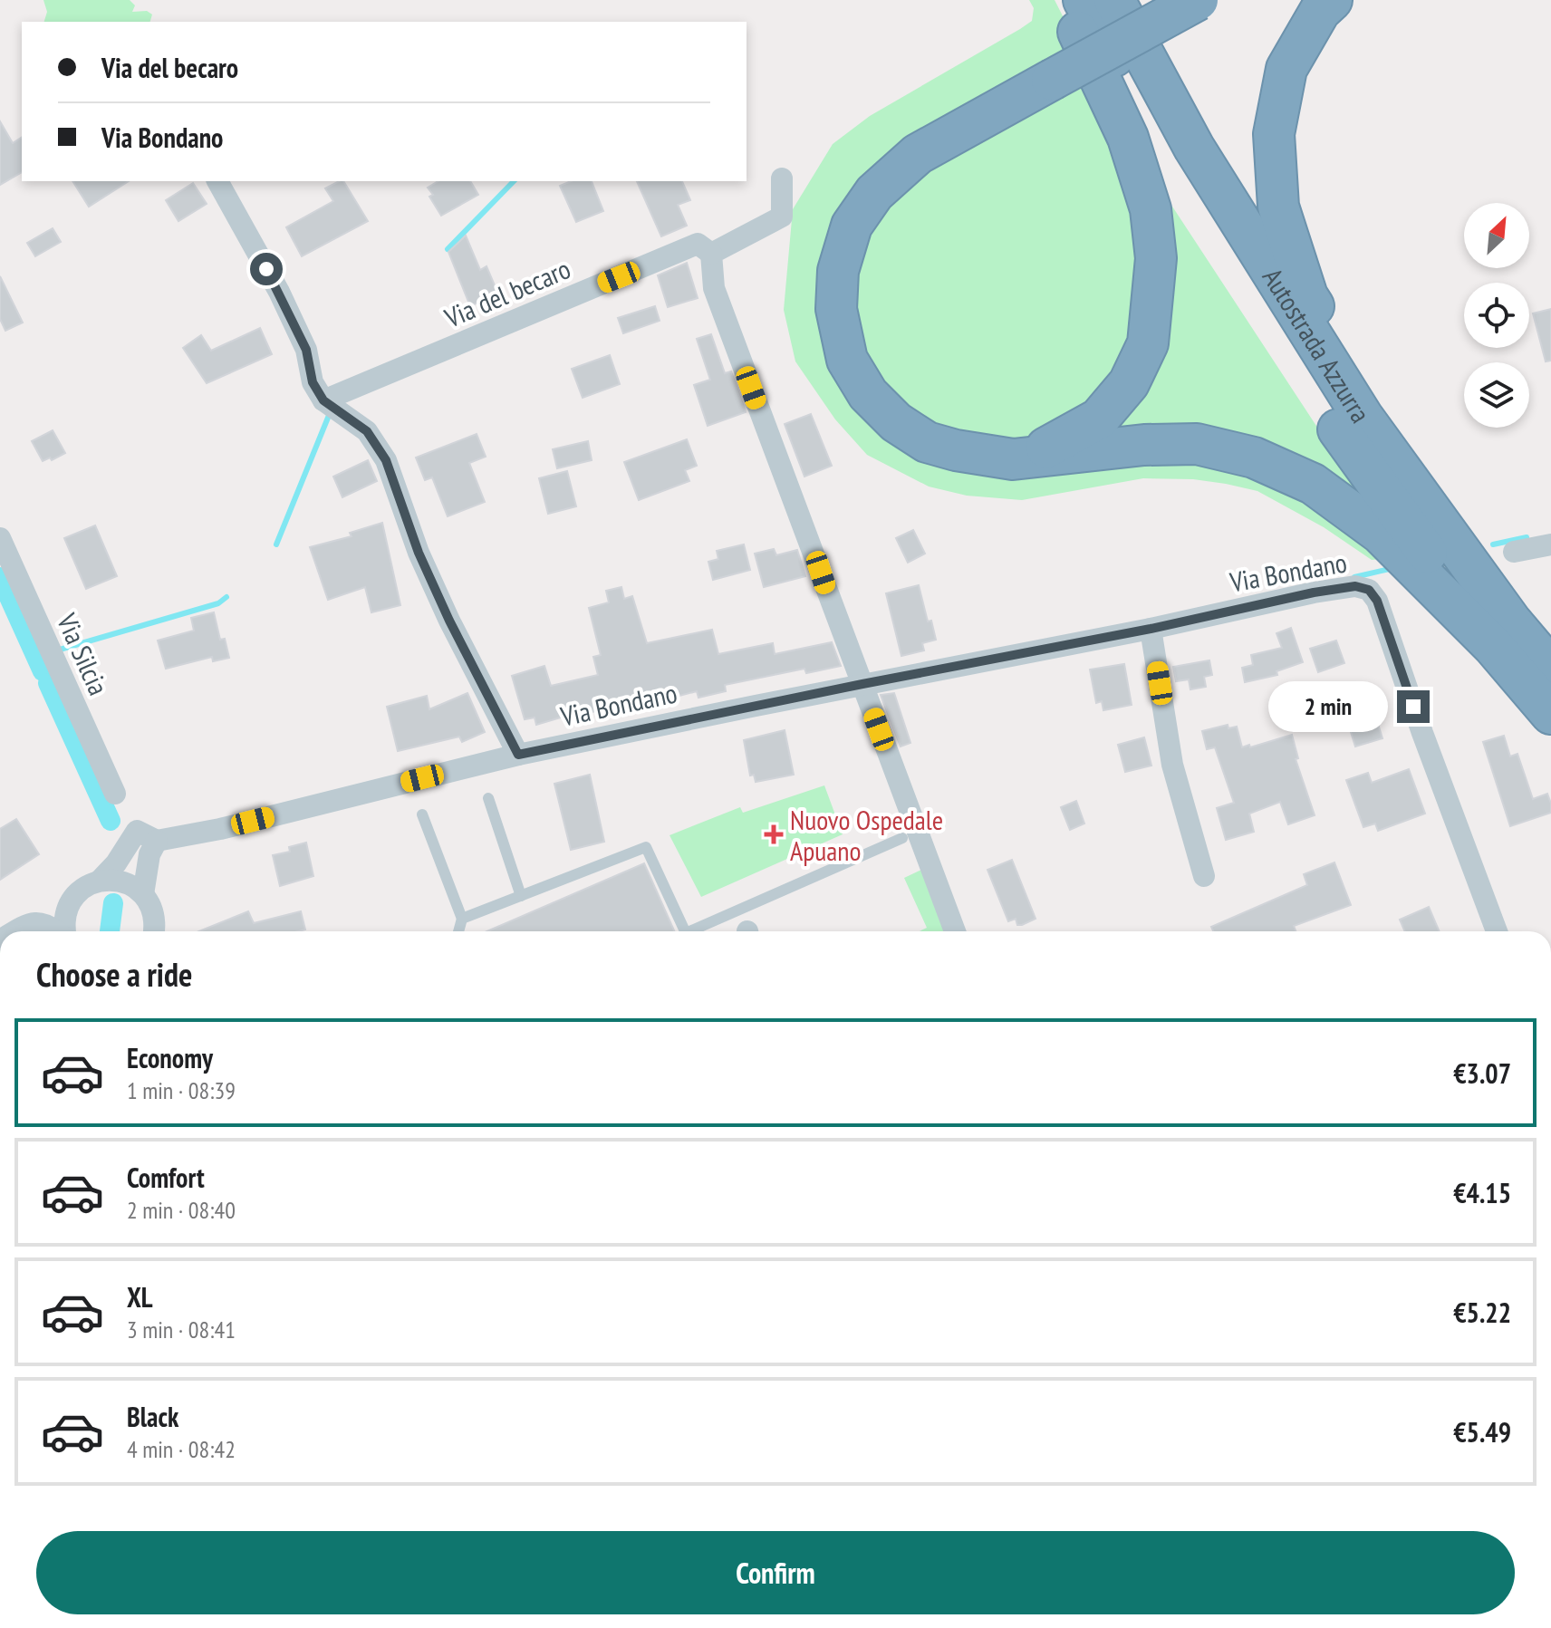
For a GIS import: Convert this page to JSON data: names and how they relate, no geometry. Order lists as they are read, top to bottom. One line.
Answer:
{"streets":{"highway":["Autostrada Azzurra"],"street":["Via del becaro","Via Bondano","Via Silcia"]},"places":{"health":["Nuovo Ospedale Apuano"]},"north":"top right","page":{"banner":["Via del becaro","Via Bondano"],"bubble":"2 min","heading":"Choose a ride","list":[{"name":"Economy","note":"1 min · 08:39","value":"€3.07"},{"name":"Comfort","note":"2 min · 08:40","value":"€4.15"},{"name":"XL","note":"3 min · 08:41","value":"€5.22"},{"name":"Black","note":"4 min · 08:42","value":"€5.49"}],"buttons":"Confirm"}}
